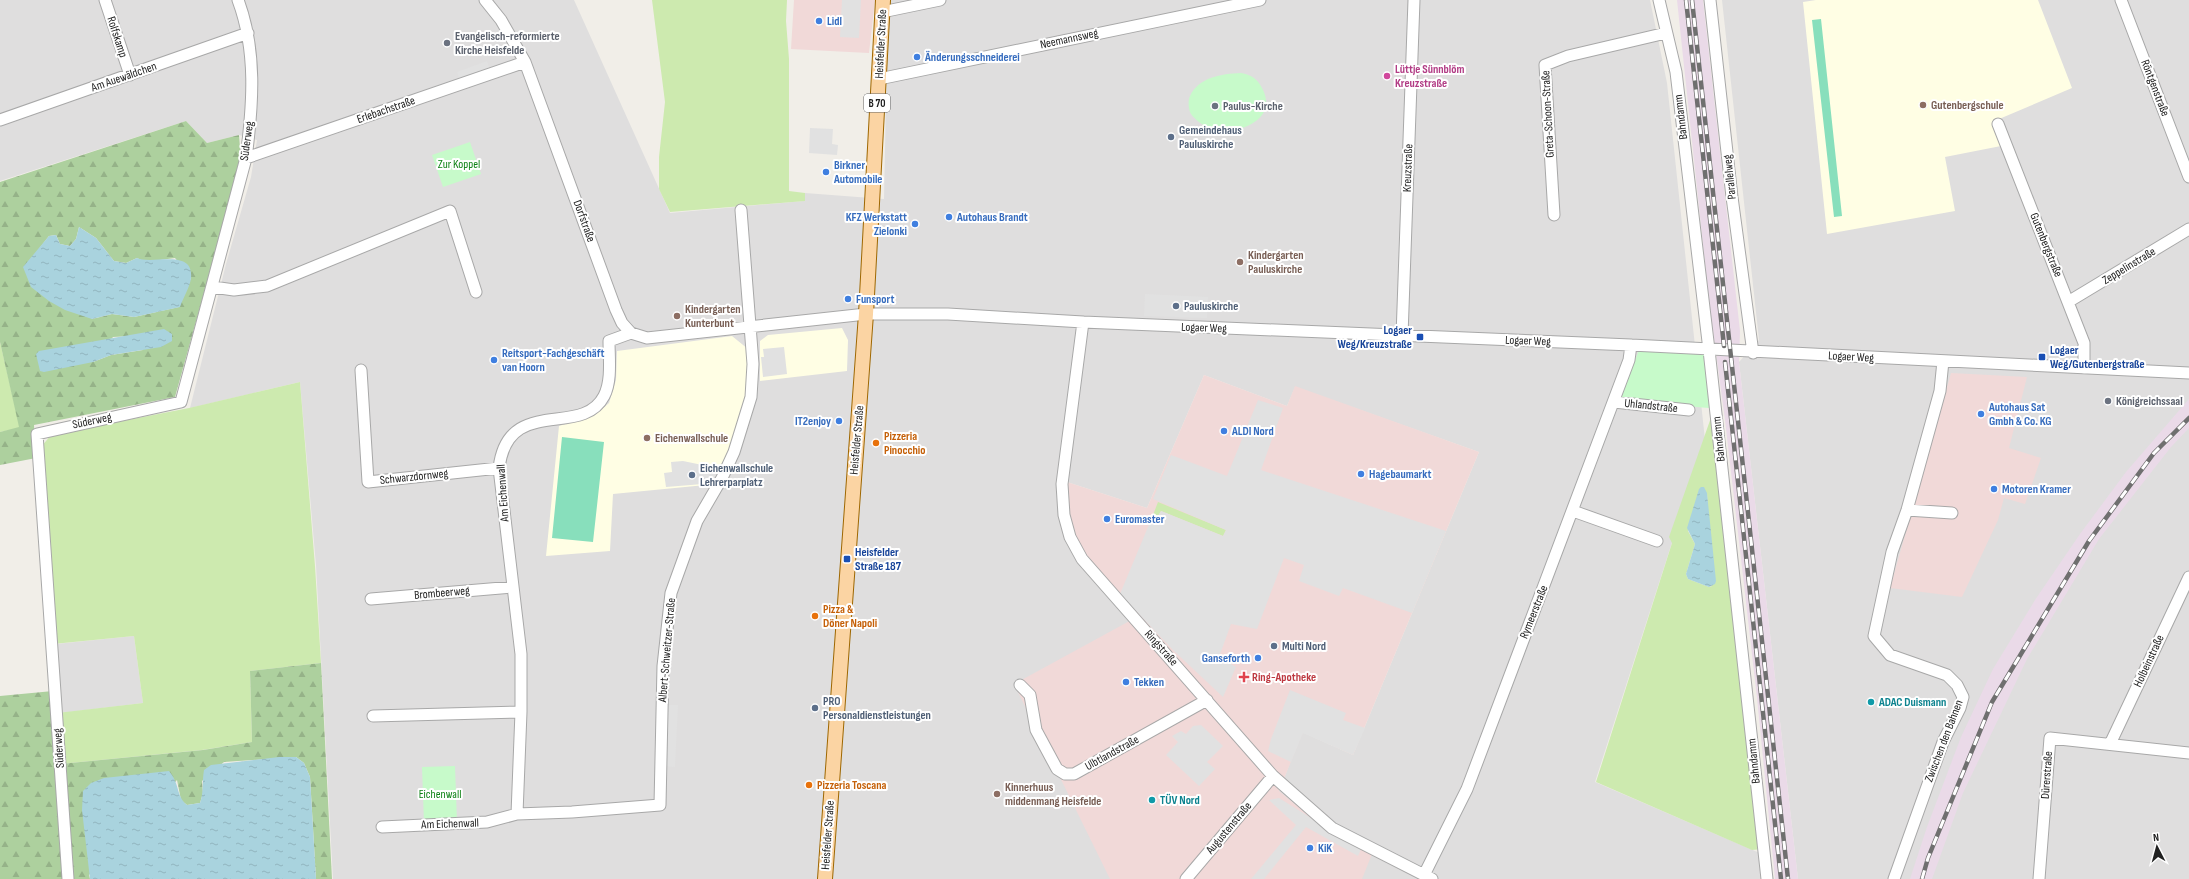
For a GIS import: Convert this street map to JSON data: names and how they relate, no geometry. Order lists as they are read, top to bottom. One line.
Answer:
{"streets":{"main road":["Heisfelder Straße","B 70"],"street":["Rolfskamp","Neemannsweg","Am Auewäldchen","Röntgenstraße","Erlebachstraße","Greta-Schoon-Straße","Bahndamm","Süderweg","Kreuzstraße","Parallelweg","Dorfstraße","Gutenbergstraße","Zeppelinstraße","Logaer Weg","Uhlandstraße","Schwarzdornweg","Am Eichenwall","Brombeerweg","Rymeerstraße","Ringstraße","Albert-Schweitzer-Straße","Holbeinstraße","Zwischen den Bahnen","Ulbtlandstraße","Dürerstraße","Augustenstraße"]},"crossings":[["Rolfskamp","Am Auewäldchen"],["Neemannsweg","Heisfelder Straße"],["Heisfelder Straße","Logaer Weg"],["Am Auewäldchen","Süderweg"],["Erlebachstraße","Süderweg"],["Erlebachstraße","Dorfstraße"],["Greta-Schoon-Straße","Bahndamm"],["Bahndamm","Logaer Weg"],["Kreuzstraße","Logaer Weg"],["Parallelweg","Logaer Weg"],["Dorfstraße","Am Eichenwall"],["Gutenbergstraße","Zeppelinstraße"],["Gutenbergstraße","Logaer Weg"],["Logaer Weg","Rymeerstraße"],["Logaer Weg","Ringstraße"],["Logaer Weg","Zwischen den Bahnen"],["Uhlandstraße","Rymeerstraße"],["Schwarzdornweg","Am Eichenwall"],["Am Eichenwall","Brombeerweg"],["Am Eichenwall","Albert-Schweitzer-Straße"],["Rymeerstraße","Ringstraße"],["Ringstraße","Ulbtlandstraße"],["Ringstraße","Augustenstraße"],["Holbeinstraße","Dürerstraße"]],"parks":["Zur Koppel","Eichenwall"],"places":{"other":["Lidl","Evangelisch-reformierte Kirche Heisfelde","Änderungsschneiderei","Lüttje Sünnblöm Kreuzstraße","Gutenbergschule","Paulus-Kirche","Gemeindehaus Pauluskirche","Birkner Automobile","Autohaus Brandt","KFZ Werkstatt Zielonki","Kindergarten Pauluskirche","Funsport","Pauluskirche","Kindergarten Kunterbunt","Reitsport-Fachgeschäft van Hoorn","Königreichssaal","Autohaus Sat Gmbh & Co. KG","IT2enjoy","ALDI Nord","Eichenwallschule","Pizzeria Pinocchio","Hagebaumarkt","Eichenwallschule Lehrerparplatz","Motoren Kramer","Euromaster","Pizza & Döner Napoli","Multi Nord","Ganseforth","Tekken","ADAC Duismann","PRO Personaldienstleistungen","Pizzeria Toscana","Kinnerhuus middenmang Heisfelde","TÜV Nord","KiK"],"transit":["Logaer Weg/Kreuzstraße","Logaer Weg/Gutenbergstraße","Heisfelder Straße 187"],"health":["Ring-Apotheke"]},"north":"top"}
